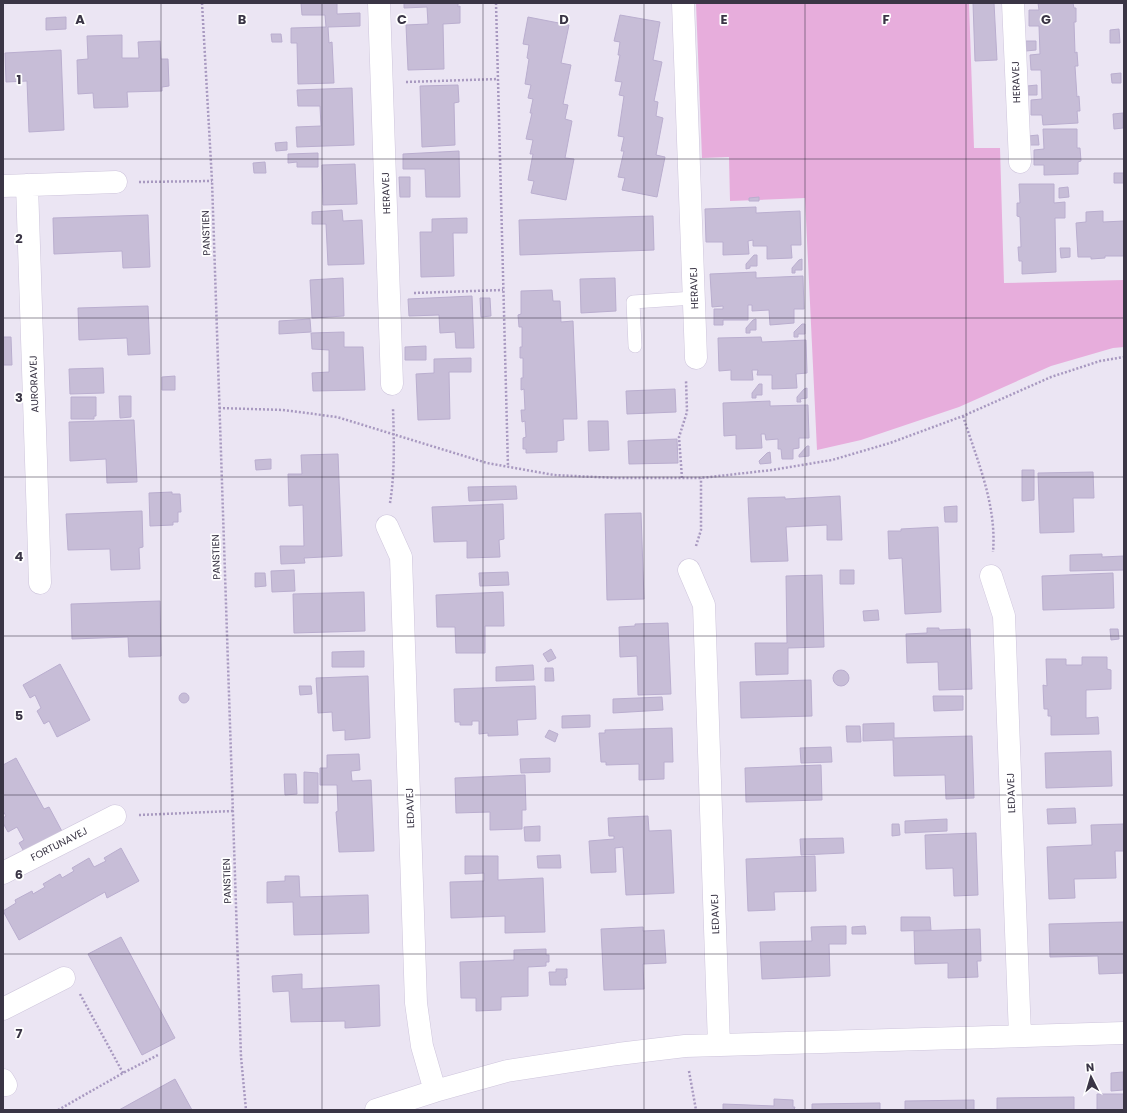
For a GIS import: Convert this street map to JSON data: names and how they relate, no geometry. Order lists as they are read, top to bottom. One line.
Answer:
{"streets":{"street":["HERAVEJ","AURORAVEJ","LEDAVEJ","FORTUNAVEJ"],"path":["PANSTIEN"]},"north":"top","grid":{"columns":["A","B","C","D","E","F","G"],"rows":["1","2","3","4","5","6","7"]}}
